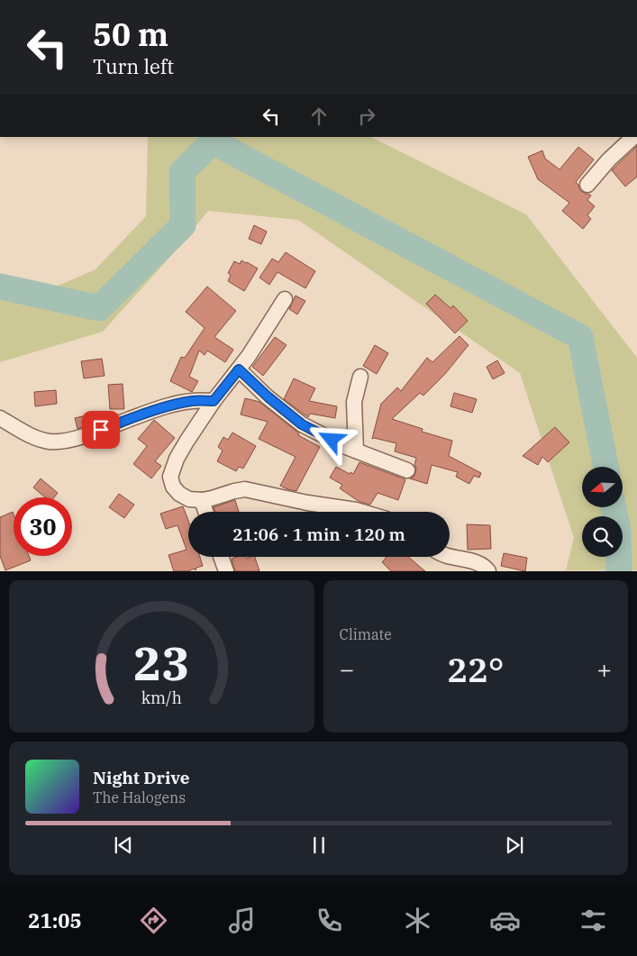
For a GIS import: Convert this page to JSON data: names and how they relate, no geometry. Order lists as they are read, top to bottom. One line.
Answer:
{"north":"left","page":{"turn":["50 m","Turn left"],"limit":"30","trip":"21:06 · 1 min · 120 m","tile":"Climate","heat":["−","22°","+"],"song":["Night Drive","The Halogens"],"tabs":"21:05","gauge":["23","km/h"]}}
